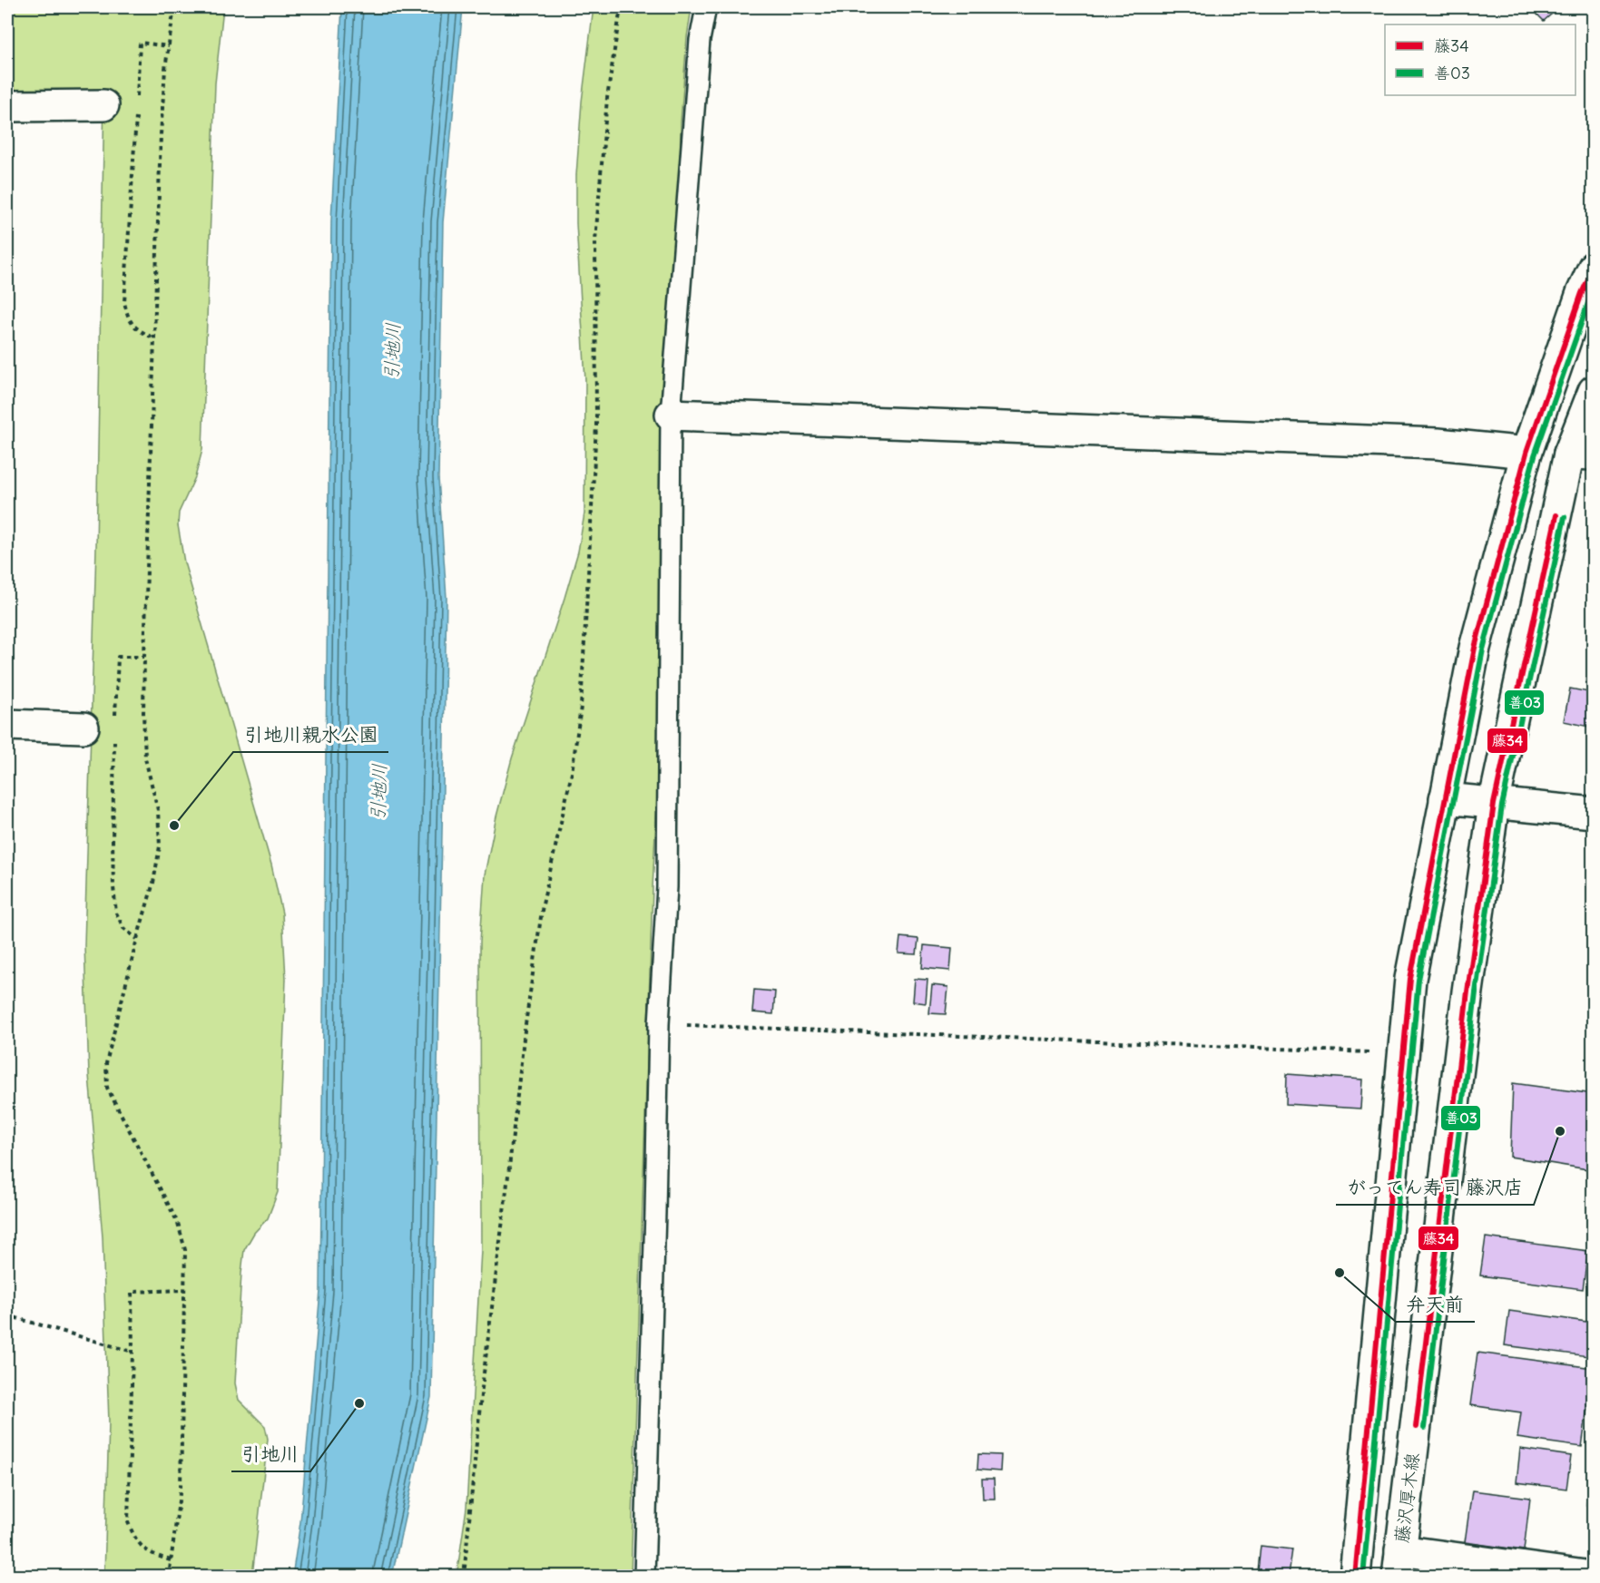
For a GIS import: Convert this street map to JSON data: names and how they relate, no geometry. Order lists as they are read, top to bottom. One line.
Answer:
{"streets":{"main road":["藤沢厚木線"]},"water":["引地川"],"places":["引地川親水公園","がってん寿司 藤沢店","弁天前","引地川"],"lines":["transit line 藤34","transit line 善03"],"legend":["藤34","善03"]}
